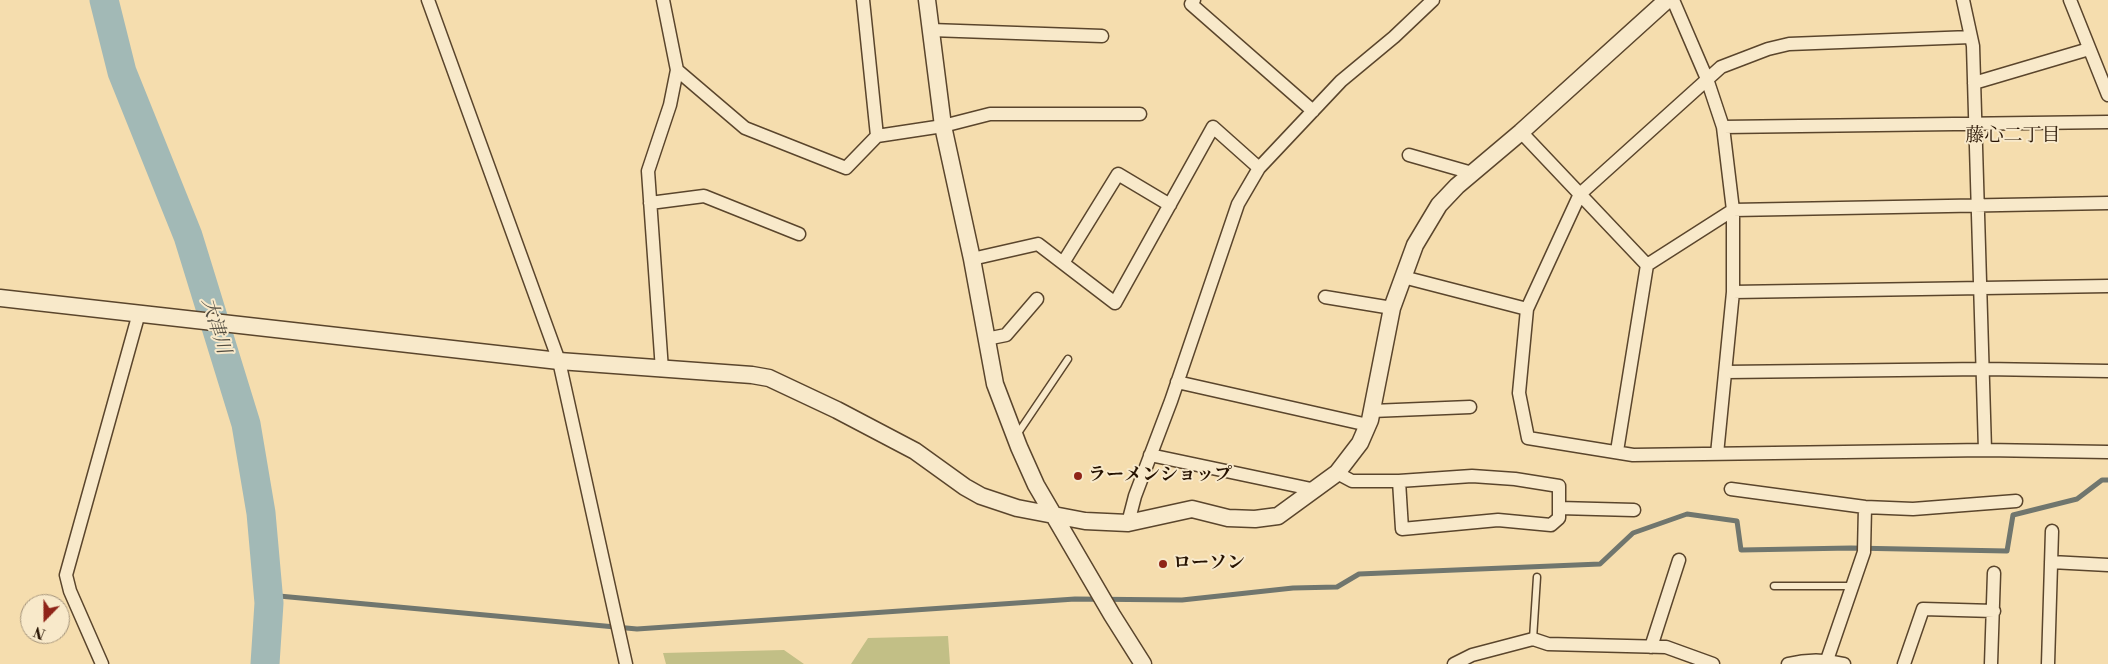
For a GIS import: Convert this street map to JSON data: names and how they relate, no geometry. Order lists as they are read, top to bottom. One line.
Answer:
{"districts":["藤心二丁目"],"water":["大津川"],"places":["ラーメンショップ","ローソン"],"north":"bottom"}
